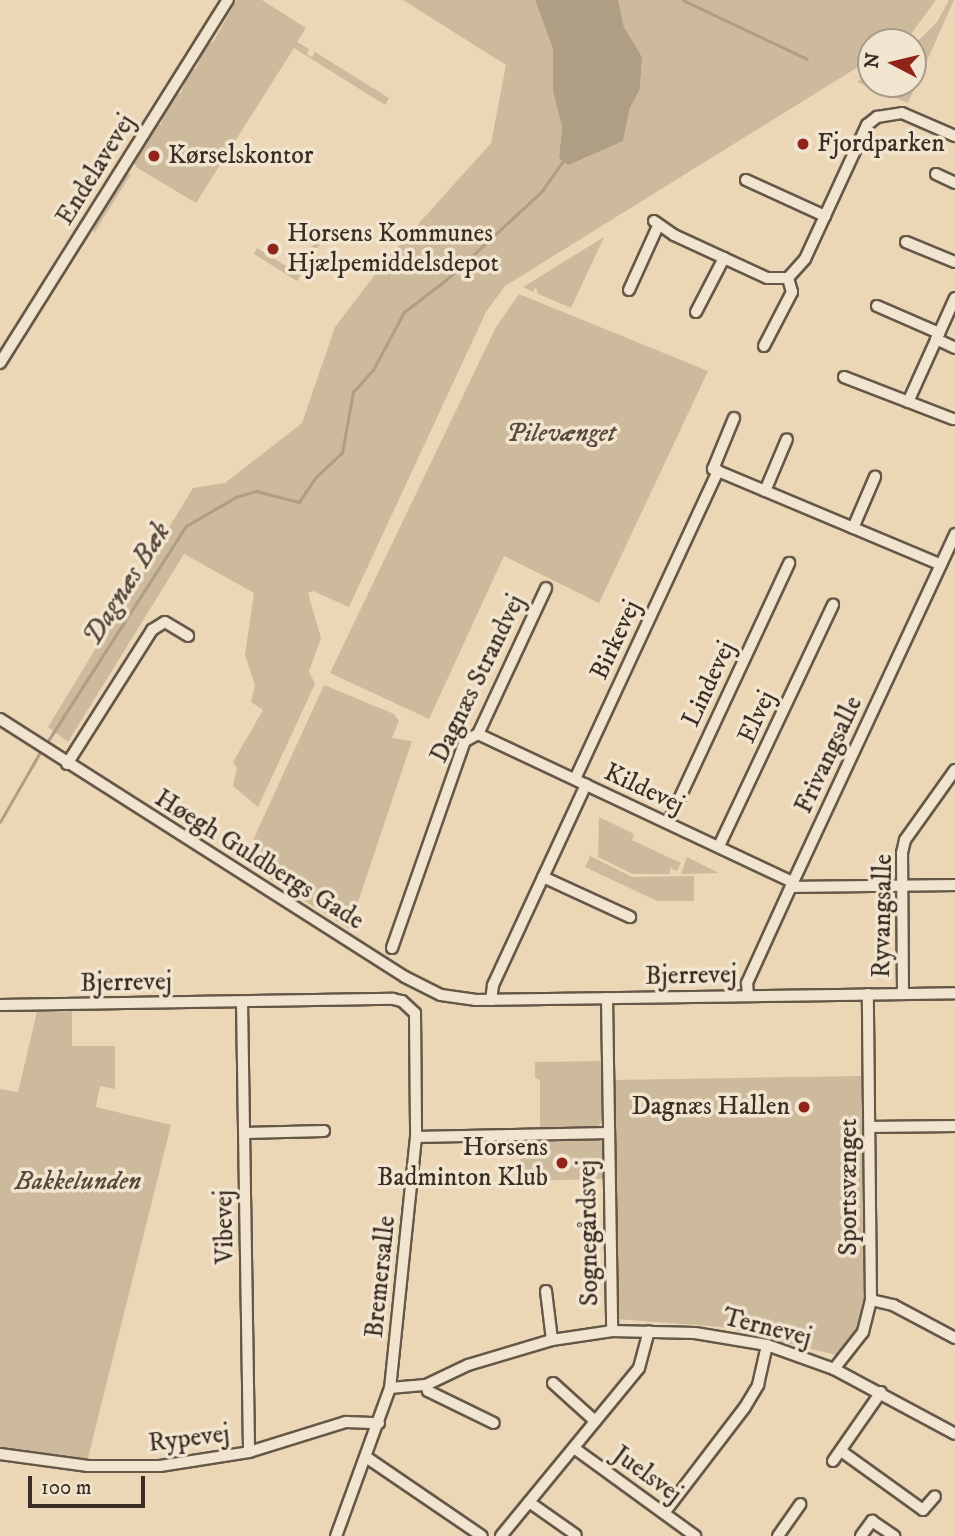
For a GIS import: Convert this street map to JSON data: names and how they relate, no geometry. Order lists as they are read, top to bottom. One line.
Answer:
{"streets":{"street":["Endelavevej","Birkevej","Dagnæs Strandvej","Lindevej","Elvej","Frivangsalle","Kildevej","Høegh Guldbergs Gade","Ryvangsalle","Bjerrevej","Sportsvænget","Vibevej","Sognegårdsvej","Bremersalle","Ternevej","Rypevej","Juelsvej"]},"crossings":[["Birkevej","Kildevej"],["Dagnæs Strandvej","Kildevej"],["Lindevej","Kildevej"],["Elvej","Kildevej"],["Frivangsalle","Kildevej"],["Frivangsalle","Bjerrevej"],["Høegh Guldbergs Gade","Bjerrevej"],["Ryvangsalle","Bjerrevej"],["Bjerrevej","Sportsvænget"],["Bjerrevej","Vibevej"],["Bjerrevej","Sognegårdsvej"],["Bjerrevej","Bremersalle"],["Sportsvænget","Ternevej"],["Vibevej","Rypevej"],["Sognegårdsvej","Bremersalle"],["Sognegårdsvej","Ternevej"],["Bremersalle","Ternevej"],["Bremersalle","Rypevej"]],"water":["Dagnæs Bæk"],"parks":["Pilevænget","Bakkelunden"],"places":["Fjordparken","Kørselskontor","Horsens Kommunes Hjælpemiddelsdepot","Dagnæs Hallen","Horsens Badminton Klub"],"scale_bar":"100 m","north":"left"}
